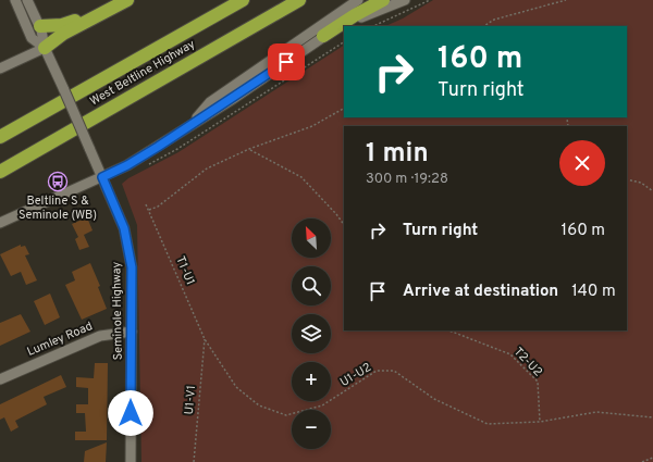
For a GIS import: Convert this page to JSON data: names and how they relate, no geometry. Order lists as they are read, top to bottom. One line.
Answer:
{"streets":{"highway":["West Beltline Highway"],"street":["Seminole Highway","Lumley Road"],"path":["T1-U1","T2-U2","U1-U2","U1-V1"]},"crossings":[["T1-U1","U1-U2"],["T1-U1","U1-V1"],["Seminole Highway","Lumley Road"],["T2-U2","U1-U2"],["U1-U2","U1-V1"]],"places":{"bus stop":["Beltline S & Seminole (WB)"]},"north":"top left","page":{"turn":["160 m","Turn right"],"heading":["1 min","300 m · 19:28"],"list":[{"name":"Turn right","value":"160 m"},{"name":"Arrive at destination","value":"140 m"}],"map_buttons":["+","−"]}}
